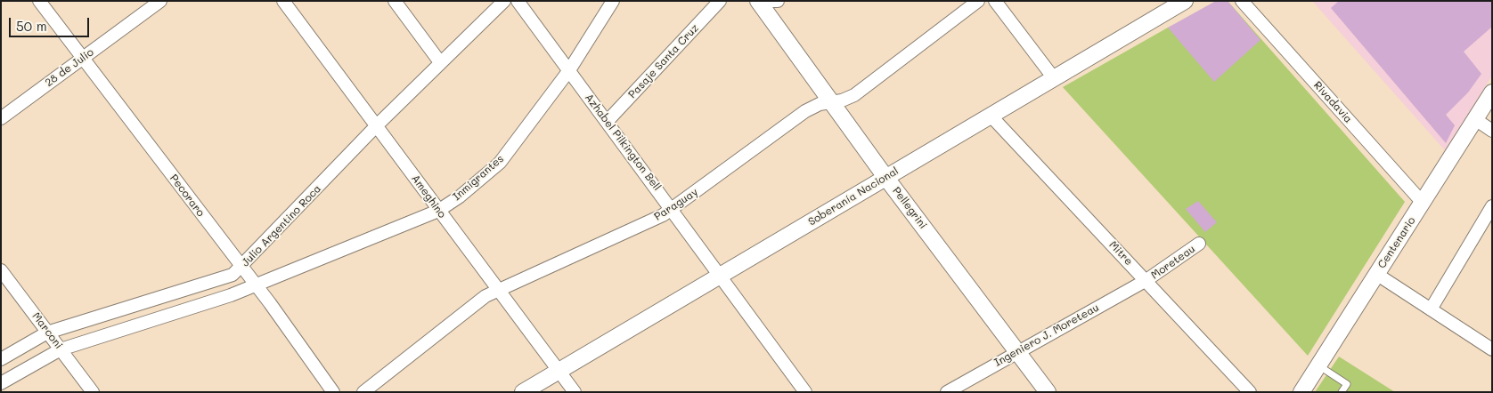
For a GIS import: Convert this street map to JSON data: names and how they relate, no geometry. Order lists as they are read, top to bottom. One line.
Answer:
{"streets":{"street":["Pasaje Santa Cruz","28 de Julio","Rivadavia","Azhabel Pilkington Bell","Inmigrantes","Pecoraro","Ameghino","Soberanía Nacional","Paraguay","Pellegrini","Julio Argentino Roca","Centenario","Mitre","Moreteau","Marconi","Ingeniero J. Moreteau"]},"crossings":[["Pasaje Santa Cruz","Azhabel Pilkington Bell"],["28 de Julio","Pecoraro"],["Rivadavia","Centenario"],["Azhabel Pilkington Bell","Inmigrantes"],["Azhabel Pilkington Bell","Soberanía Nacional"],["Azhabel Pilkington Bell","Paraguay"],["Inmigrantes","Pecoraro"],["Inmigrantes","Ameghino"],["Inmigrantes","Julio Argentino Roca"],["Pecoraro","Julio Argentino Roca"],["Ameghino","Soberanía Nacional"],["Ameghino","Paraguay"],["Ameghino","Julio Argentino Roca"],["Soberanía Nacional","Pellegrini"],["Soberanía Nacional","Mitre"],["Paraguay","Pellegrini"],["Pellegrini","Ingeniero J. Moreteau"],["Julio Argentino Roca","Marconi"],["Mitre","Moreteau"],["Mitre","Ingeniero J. Moreteau"],["Moreteau","Ingeniero J. Moreteau"]],"scale_bar":"50 m"}
